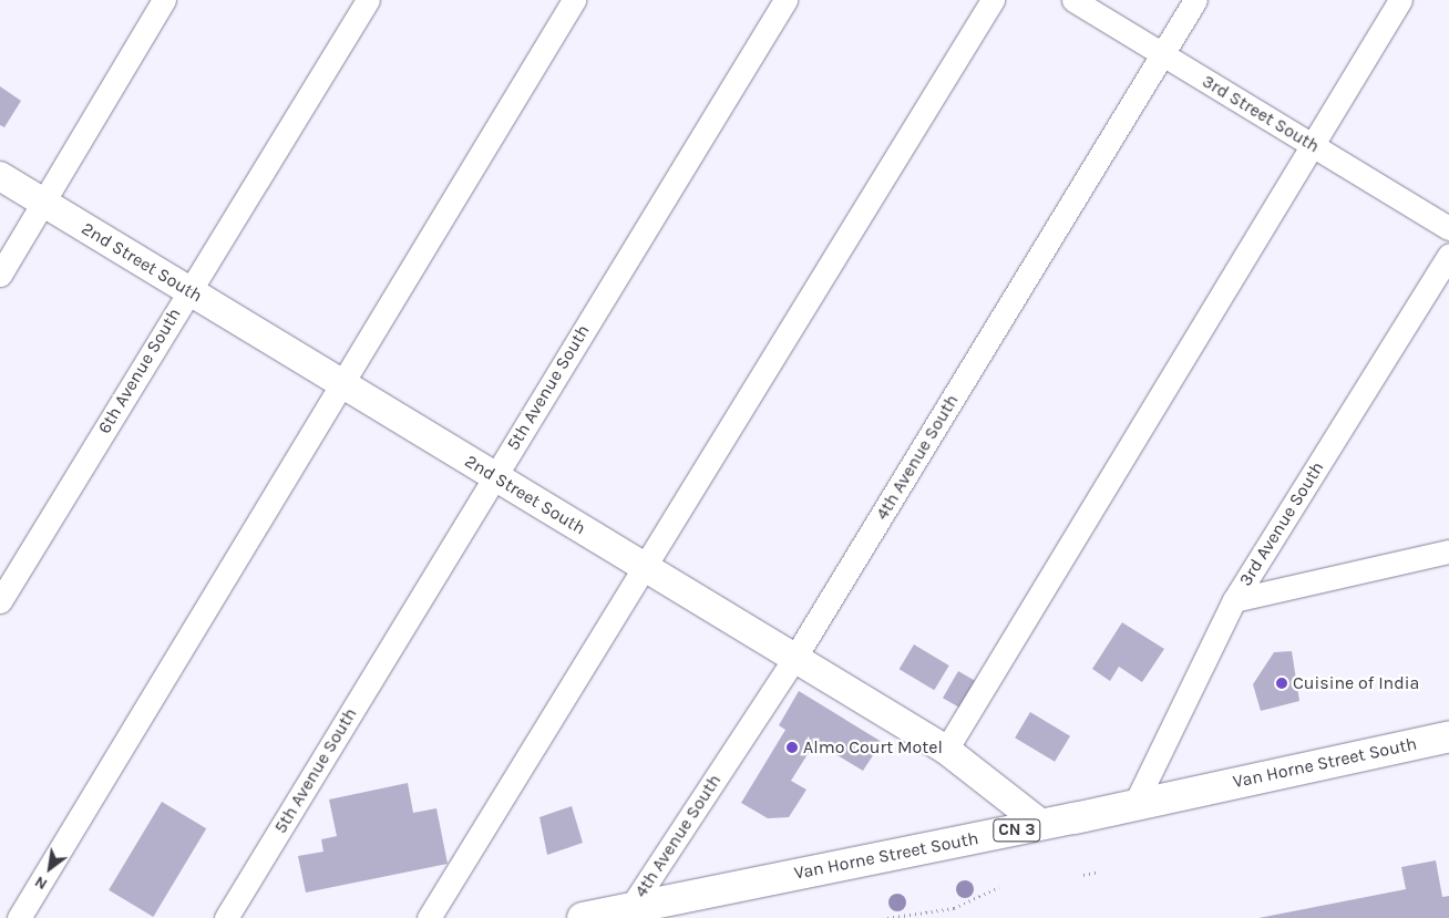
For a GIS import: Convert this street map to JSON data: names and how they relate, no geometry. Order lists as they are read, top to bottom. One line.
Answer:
{"streets":{"highway":["Van Horne Street South","CN 3"],"main road":["2nd Street South"],"street":["3rd Street South","6th Avenue South","5th Avenue South","4th Avenue South","3rd Avenue South"]},"crossings":[["3rd Street South","4th Avenue South"],["2nd Street South","6th Avenue South"],["2nd Street South","5th Avenue South"],["2nd Street South","4th Avenue South"],["2nd Street South","Van Horne Street South"],["4th Avenue South","Van Horne Street South"],["3rd Avenue South","Van Horne Street South"]],"places":["Cuisine of India","Almo Court Motel"],"north":"bottom left"}
